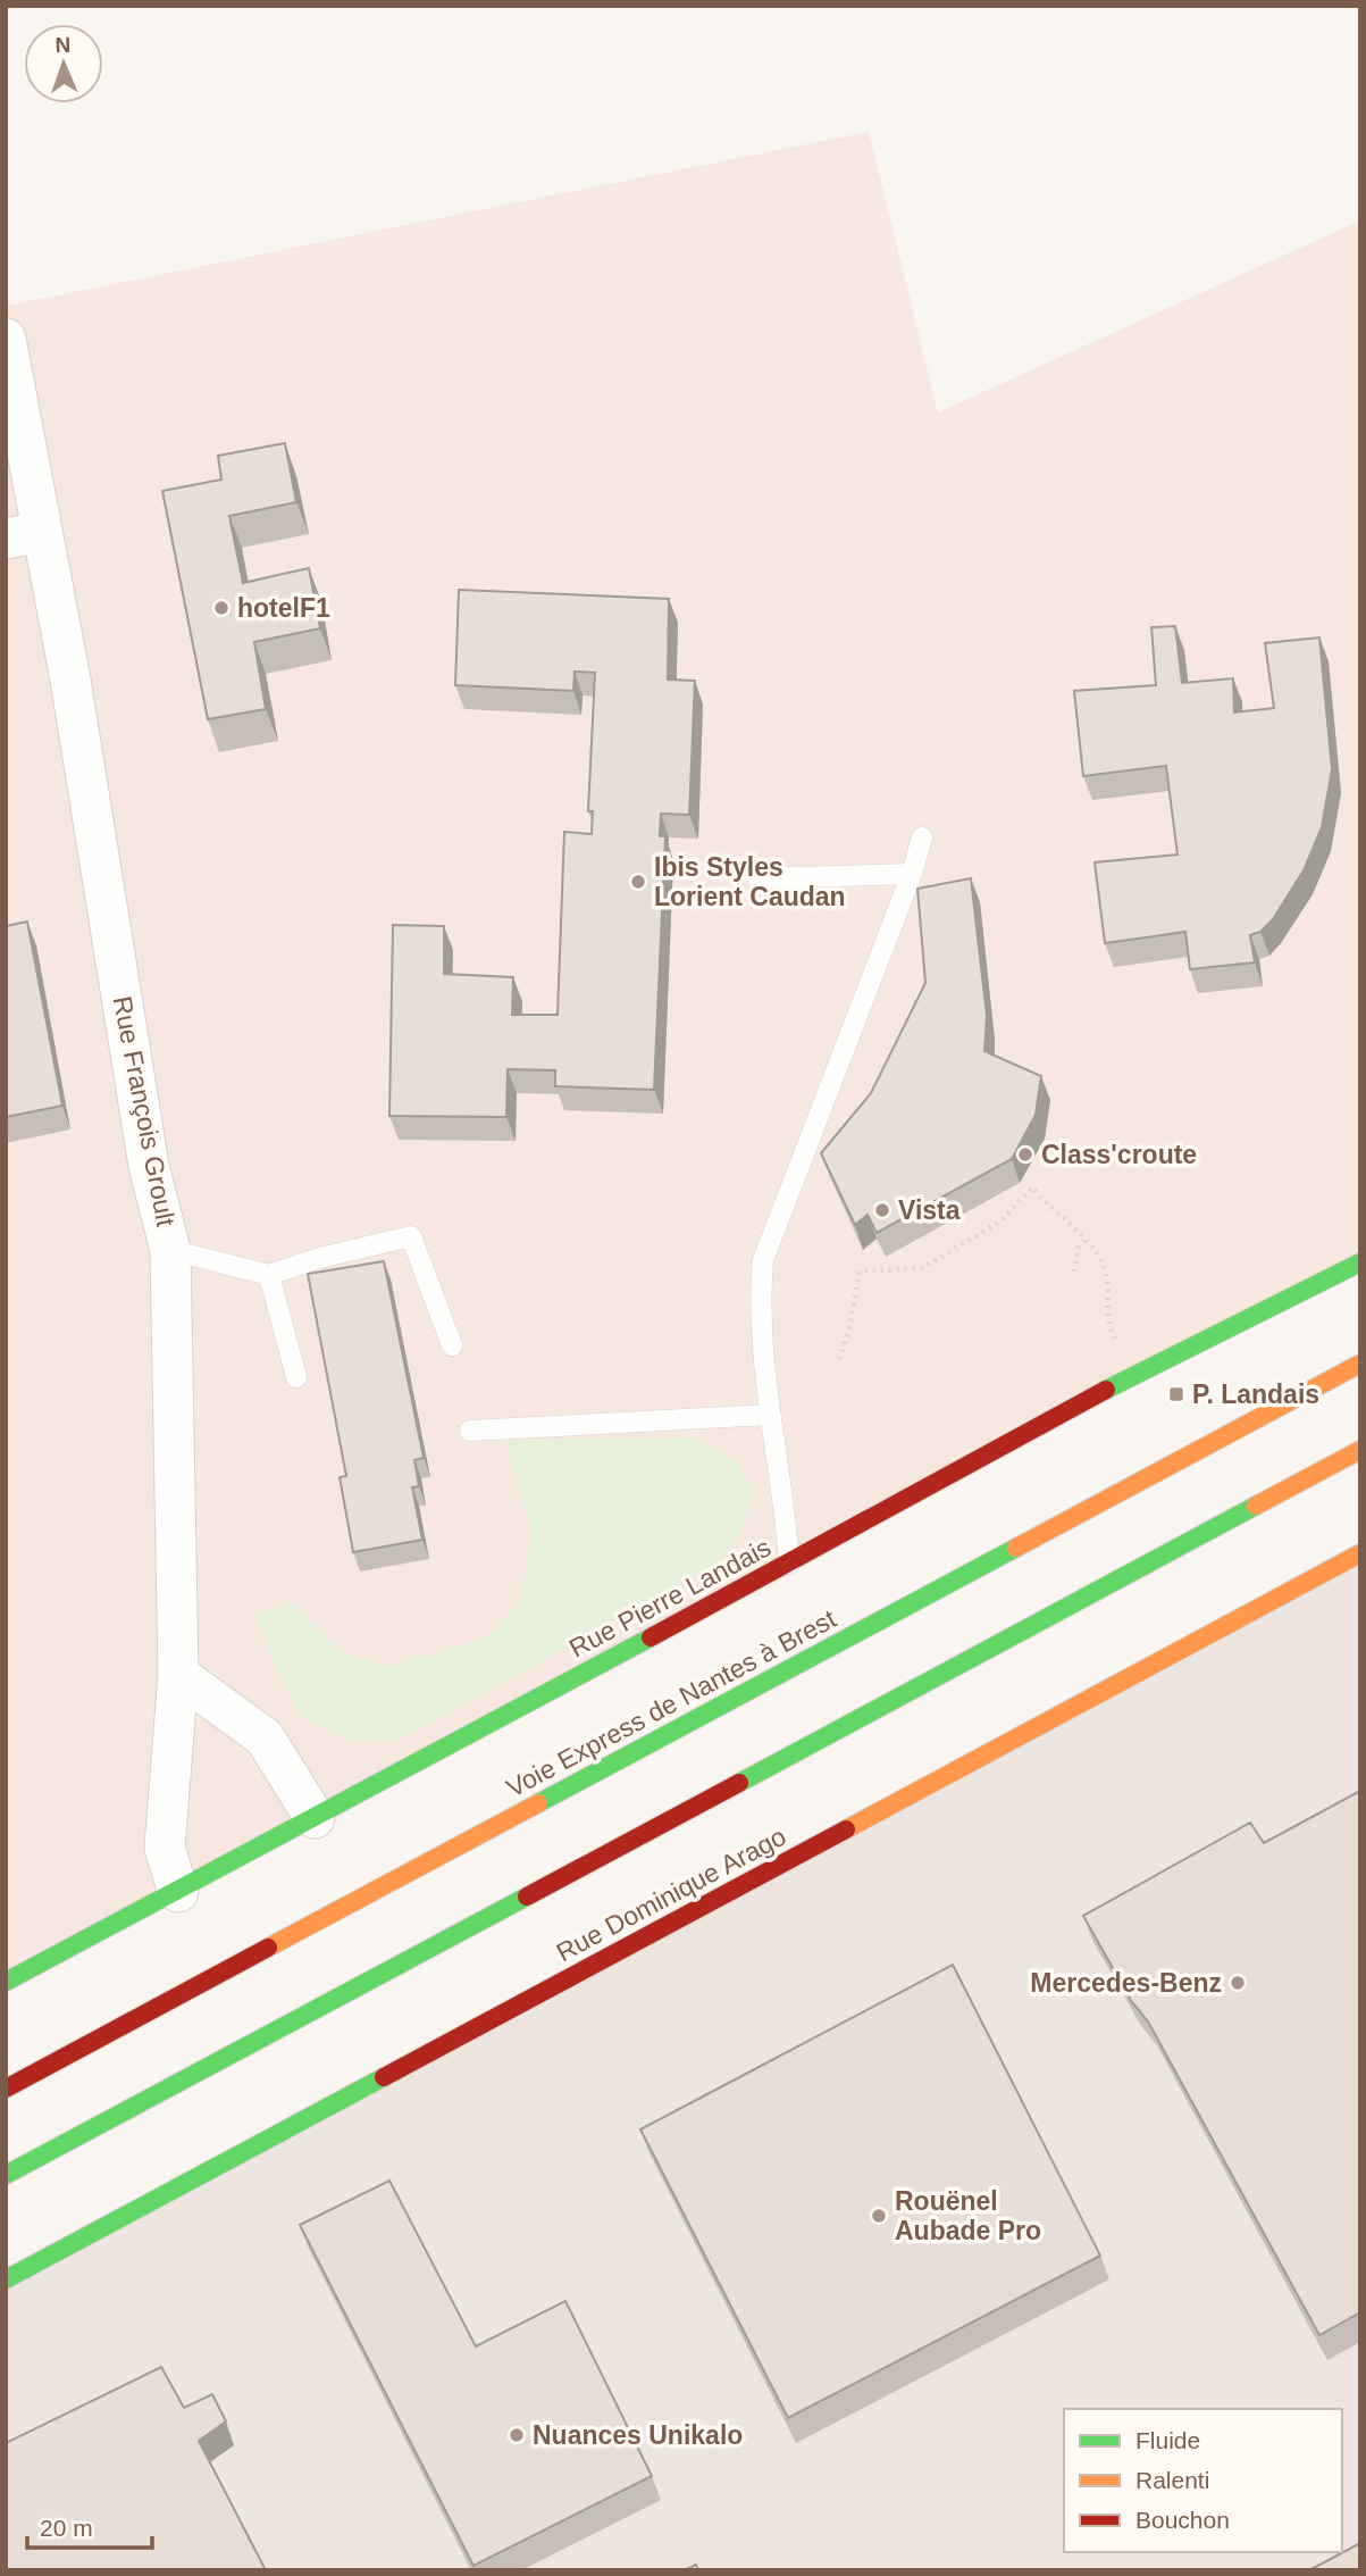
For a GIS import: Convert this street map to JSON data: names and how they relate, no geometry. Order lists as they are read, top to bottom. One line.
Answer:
{"streets":{"main road":["Rue Pierre Landais","Voie Express de Nantes à Brest","Rue Dominique Arago"],"street":["Rue François Groult"]},"crossings":[["Rue François Groult","Rue Pierre Landais"]],"places":{"other":["hotelF1","Ibis Styles Lorient Caudan","Class'croute","Vista","Mercedes-Benz","Rouënel Aubade Pro","Nuances Unikalo"],"transit":["P. Landais"]},"legend":["Fluide","Ralenti","Bouchon"],"scale_bar":"20 m","north":"top"}
